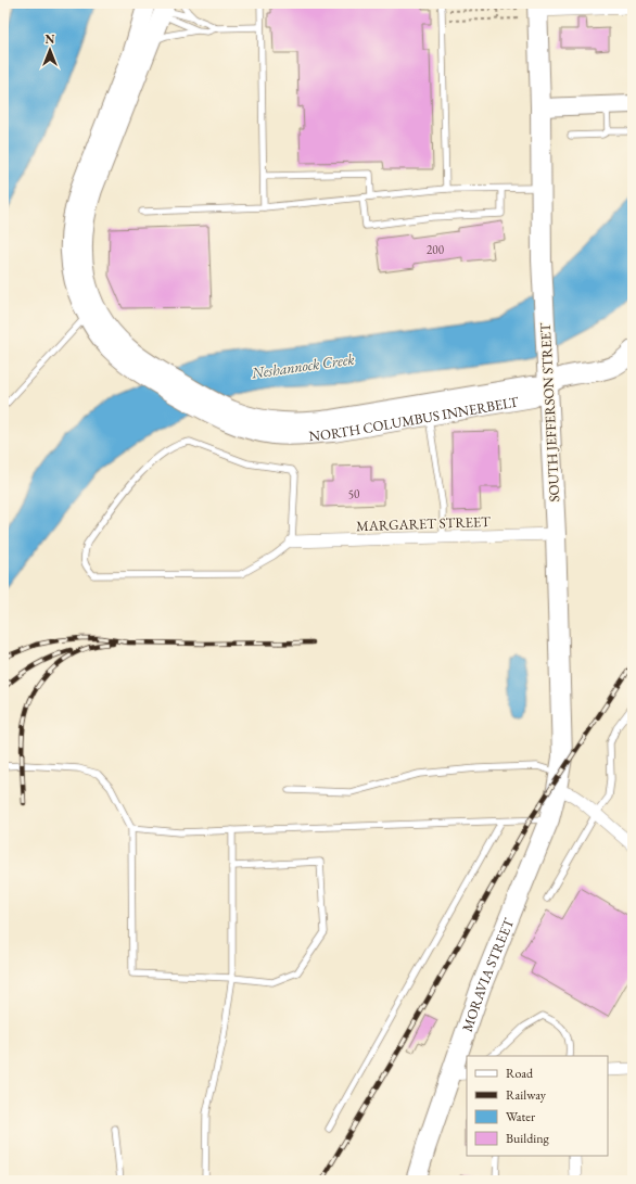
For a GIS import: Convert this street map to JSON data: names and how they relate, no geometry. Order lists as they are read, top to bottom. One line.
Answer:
{"streets":{"main road":["SOUTH JEFFERSON STREET","NORTH COLUMBUS INNERBELT","MORAVIA STREET"],"street":["MARGARET STREET"]},"crossings":[["SOUTH JEFFERSON STREET","NORTH COLUMBUS INNERBELT"],["SOUTH JEFFERSON STREET","MARGARET STREET"],["SOUTH JEFFERSON STREET","MORAVIA STREET"]],"water":["Neshannock Creek"],"house_numbers":["200","50"],"legend":["Road","Railway","Water","Building"],"north":"top"}
